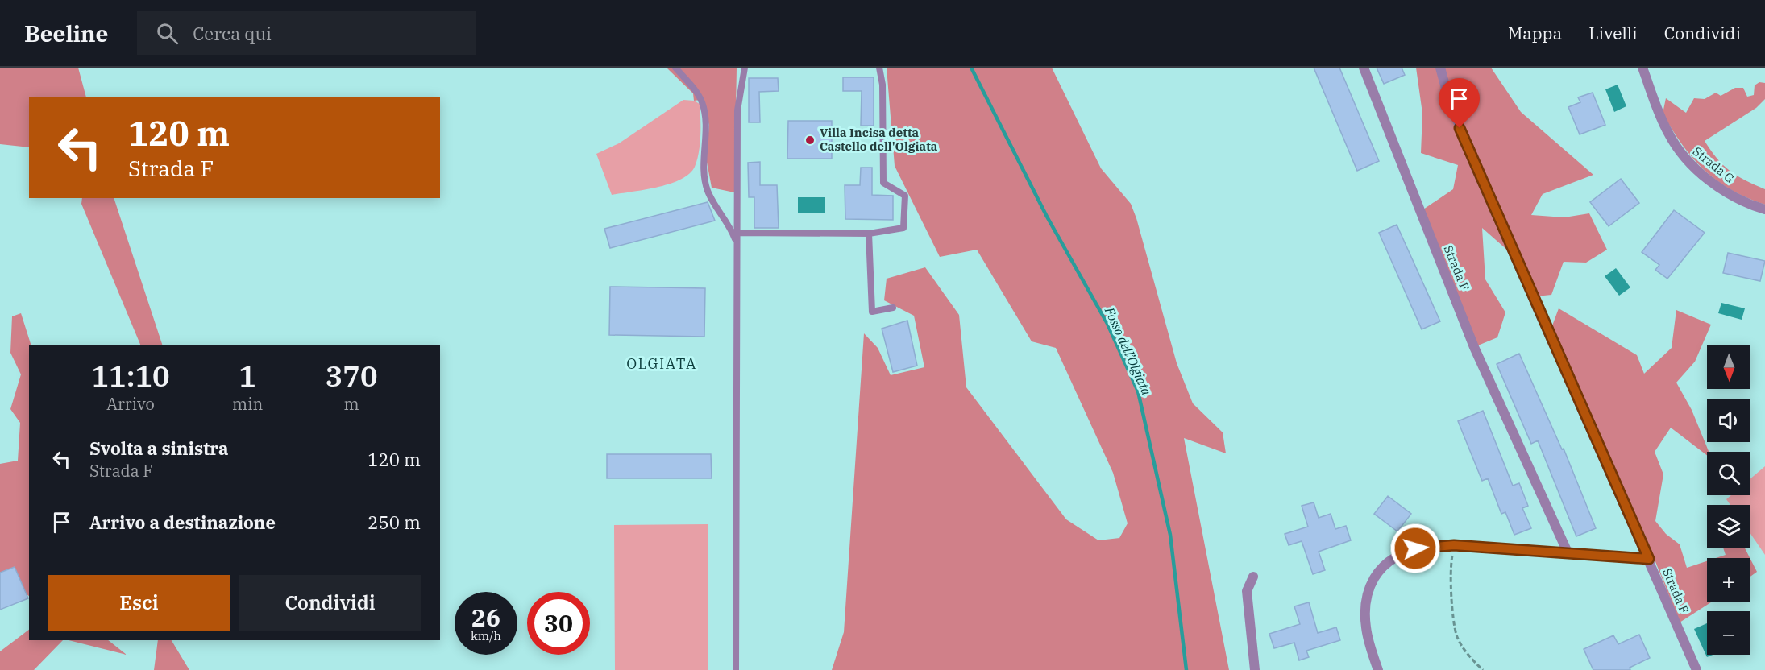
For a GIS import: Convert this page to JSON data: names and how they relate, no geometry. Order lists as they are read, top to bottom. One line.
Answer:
{"streets":{"street":["Strada G","Strada F"]},"districts":["OLGIATA"],"water":["Fosso dell’Olgiata"],"places":["Villa Incisa detta Castello dell'Olgiata"],"north":"bottom","page":{"header":"Beeline","search":"Cerca qui","nav":["Mappa","Livelli","Condividi"],"turn":["120 m","Strada F"],"map_buttons":["+","−"],"eta":["11:10","Arrivo","1","min","370","m"],"list":[{"name":"Svolta a sinistra","note":"Strada F","value":"120 m"},{"name":"Arrivo a destinazione","value":"250 m"}],"buttons":["Esci","Condividi"],"speed":"26 km/h","limit":"30"}}
